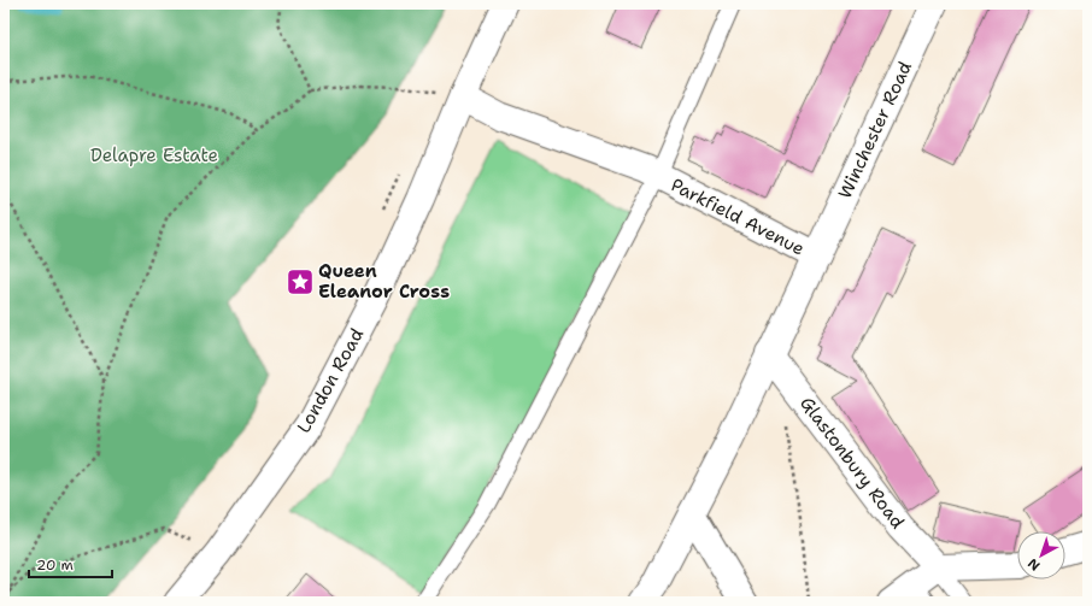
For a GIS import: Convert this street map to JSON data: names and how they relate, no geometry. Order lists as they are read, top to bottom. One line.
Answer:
{"streets":{"main road":["Winchester Road","Parkfield Avenue","London Road","Glastonbury Road"]},"crossings":[["Winchester Road","Parkfield Avenue"],["Parkfield Avenue","London Road"],["Parkfield Avenue","Glastonbury Road"]],"parks":["Delapre Estate"],"places":{"place":["Queen Eleanor Cross"]},"scale_bar":"20 m","north":"bottom left"}
